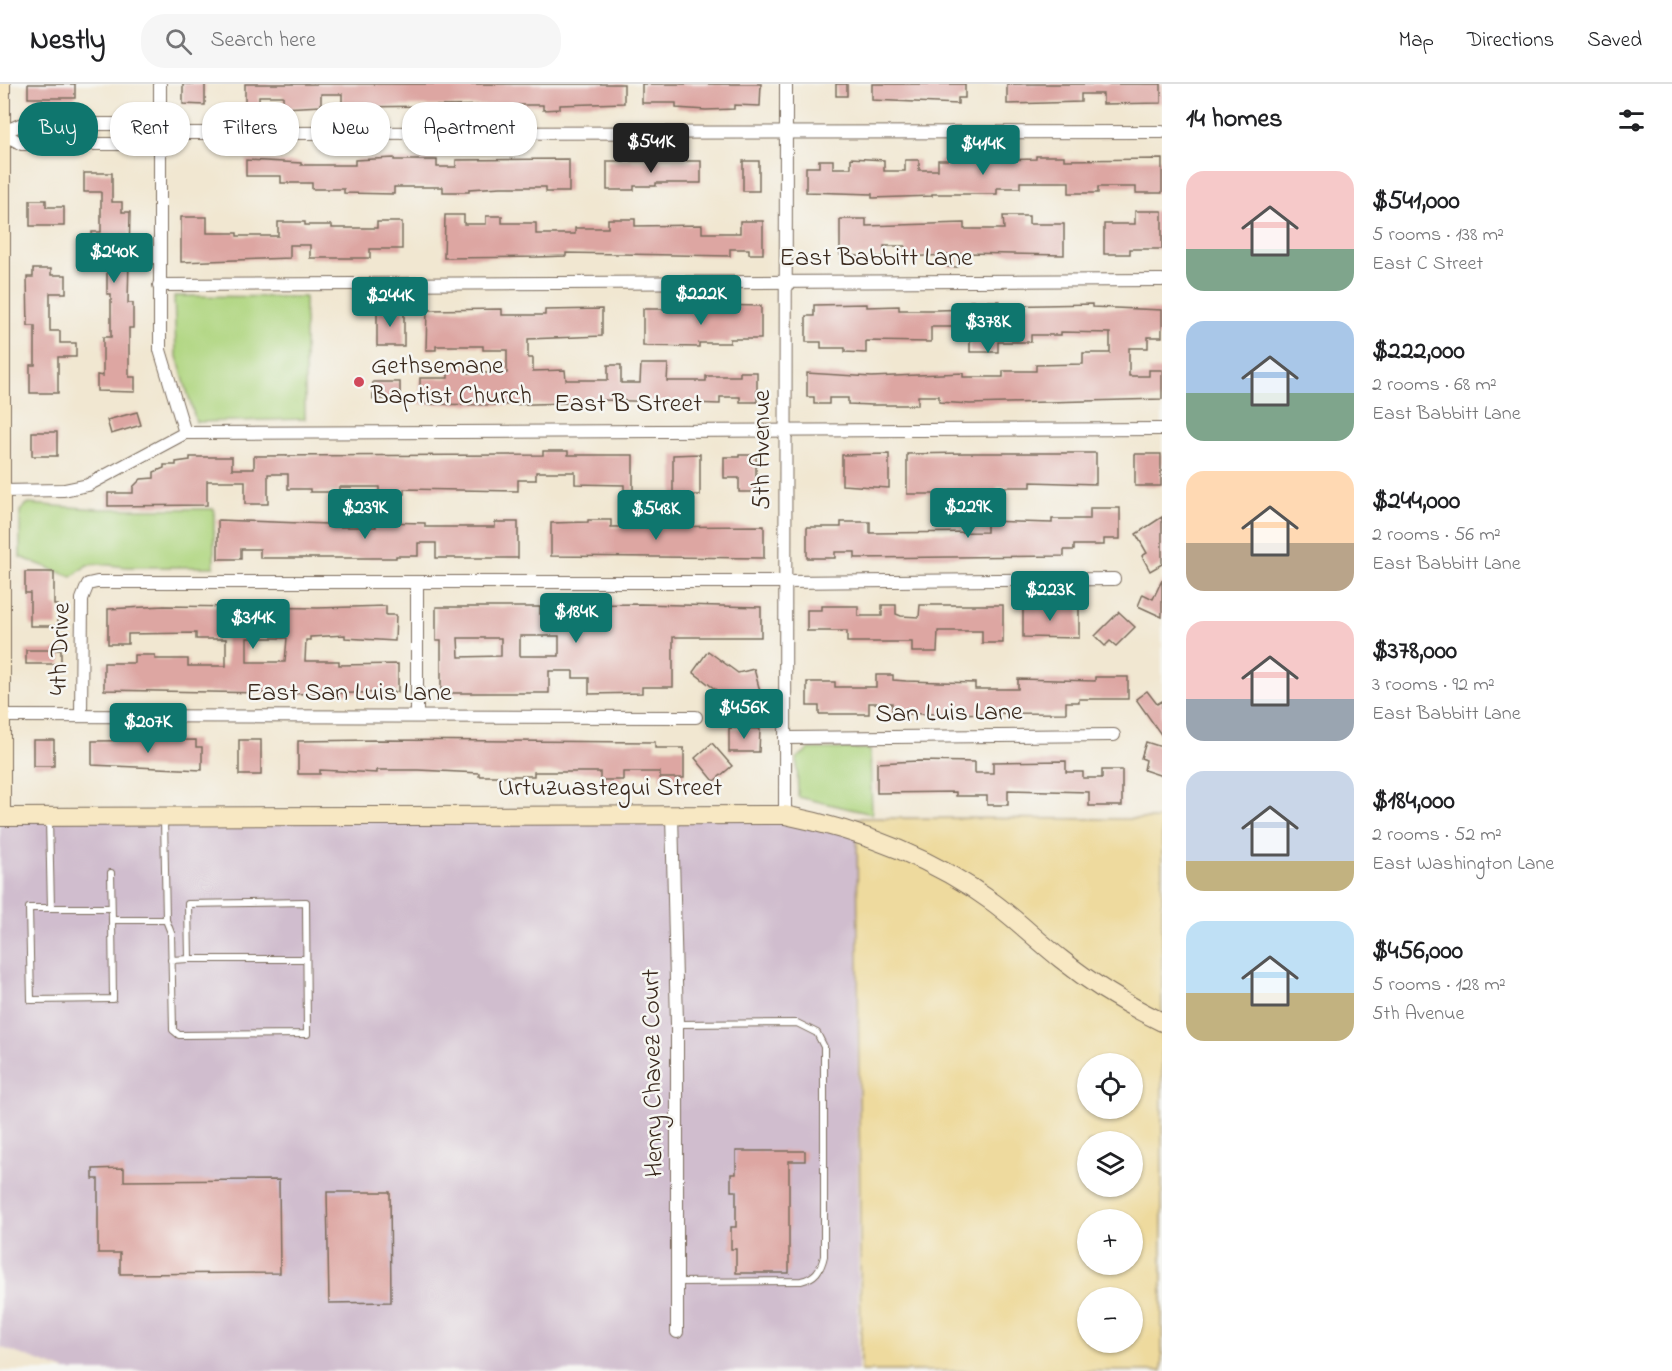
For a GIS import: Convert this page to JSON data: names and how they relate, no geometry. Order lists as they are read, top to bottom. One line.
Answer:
{"streets":{"main road":["Urtuzuastegui Street"],"street":["East Babbitt Lane","East B Street","5th Avenue","4th Drive","East San Luis Lane","San Luis Lane","Henry Chavez Court"]},"crossings":[["East Babbitt Lane","5th Avenue"],["East B Street","5th Avenue"],["5th Avenue","San Luis Lane"],["5th Avenue","Urtuzuastegui Street"],["4th Drive","East San Luis Lane"],["Urtuzuastegui Street","Henry Chavez Court"]],"places":["Gethsemane Baptist Church"],"page":{"header":"Nestly","search":"Search here","nav":["Map","Directions","Saved"],"heading":"14 homes","chip":["Buy","Rent","Filters","New","Apartment"],"price":["$541K","$414K","$240K","$222K","$244K","$378K","$229K","$239K","$548K","$223K","$184K","$314K","$456K","$207K"],"list":[{"name":"$541,000","note":"5 rooms · 138 m² · East C Street"},{"name":"$222,000","note":"2 rooms · 68 m² · East Babbitt Lane"},{"name":"$244,000","note":"2 rooms · 56 m² · East Babbitt Lane"},{"name":"$378,000","note":"3 rooms · 92 m² · East Babbitt Lane"},{"name":"$184,000","note":"2 rooms · 52 m² · East Washington Lane"},{"name":"$456,000","note":"5 rooms · 128 m² · 5th Avenue"}],"map_buttons":["+","−"]}}
